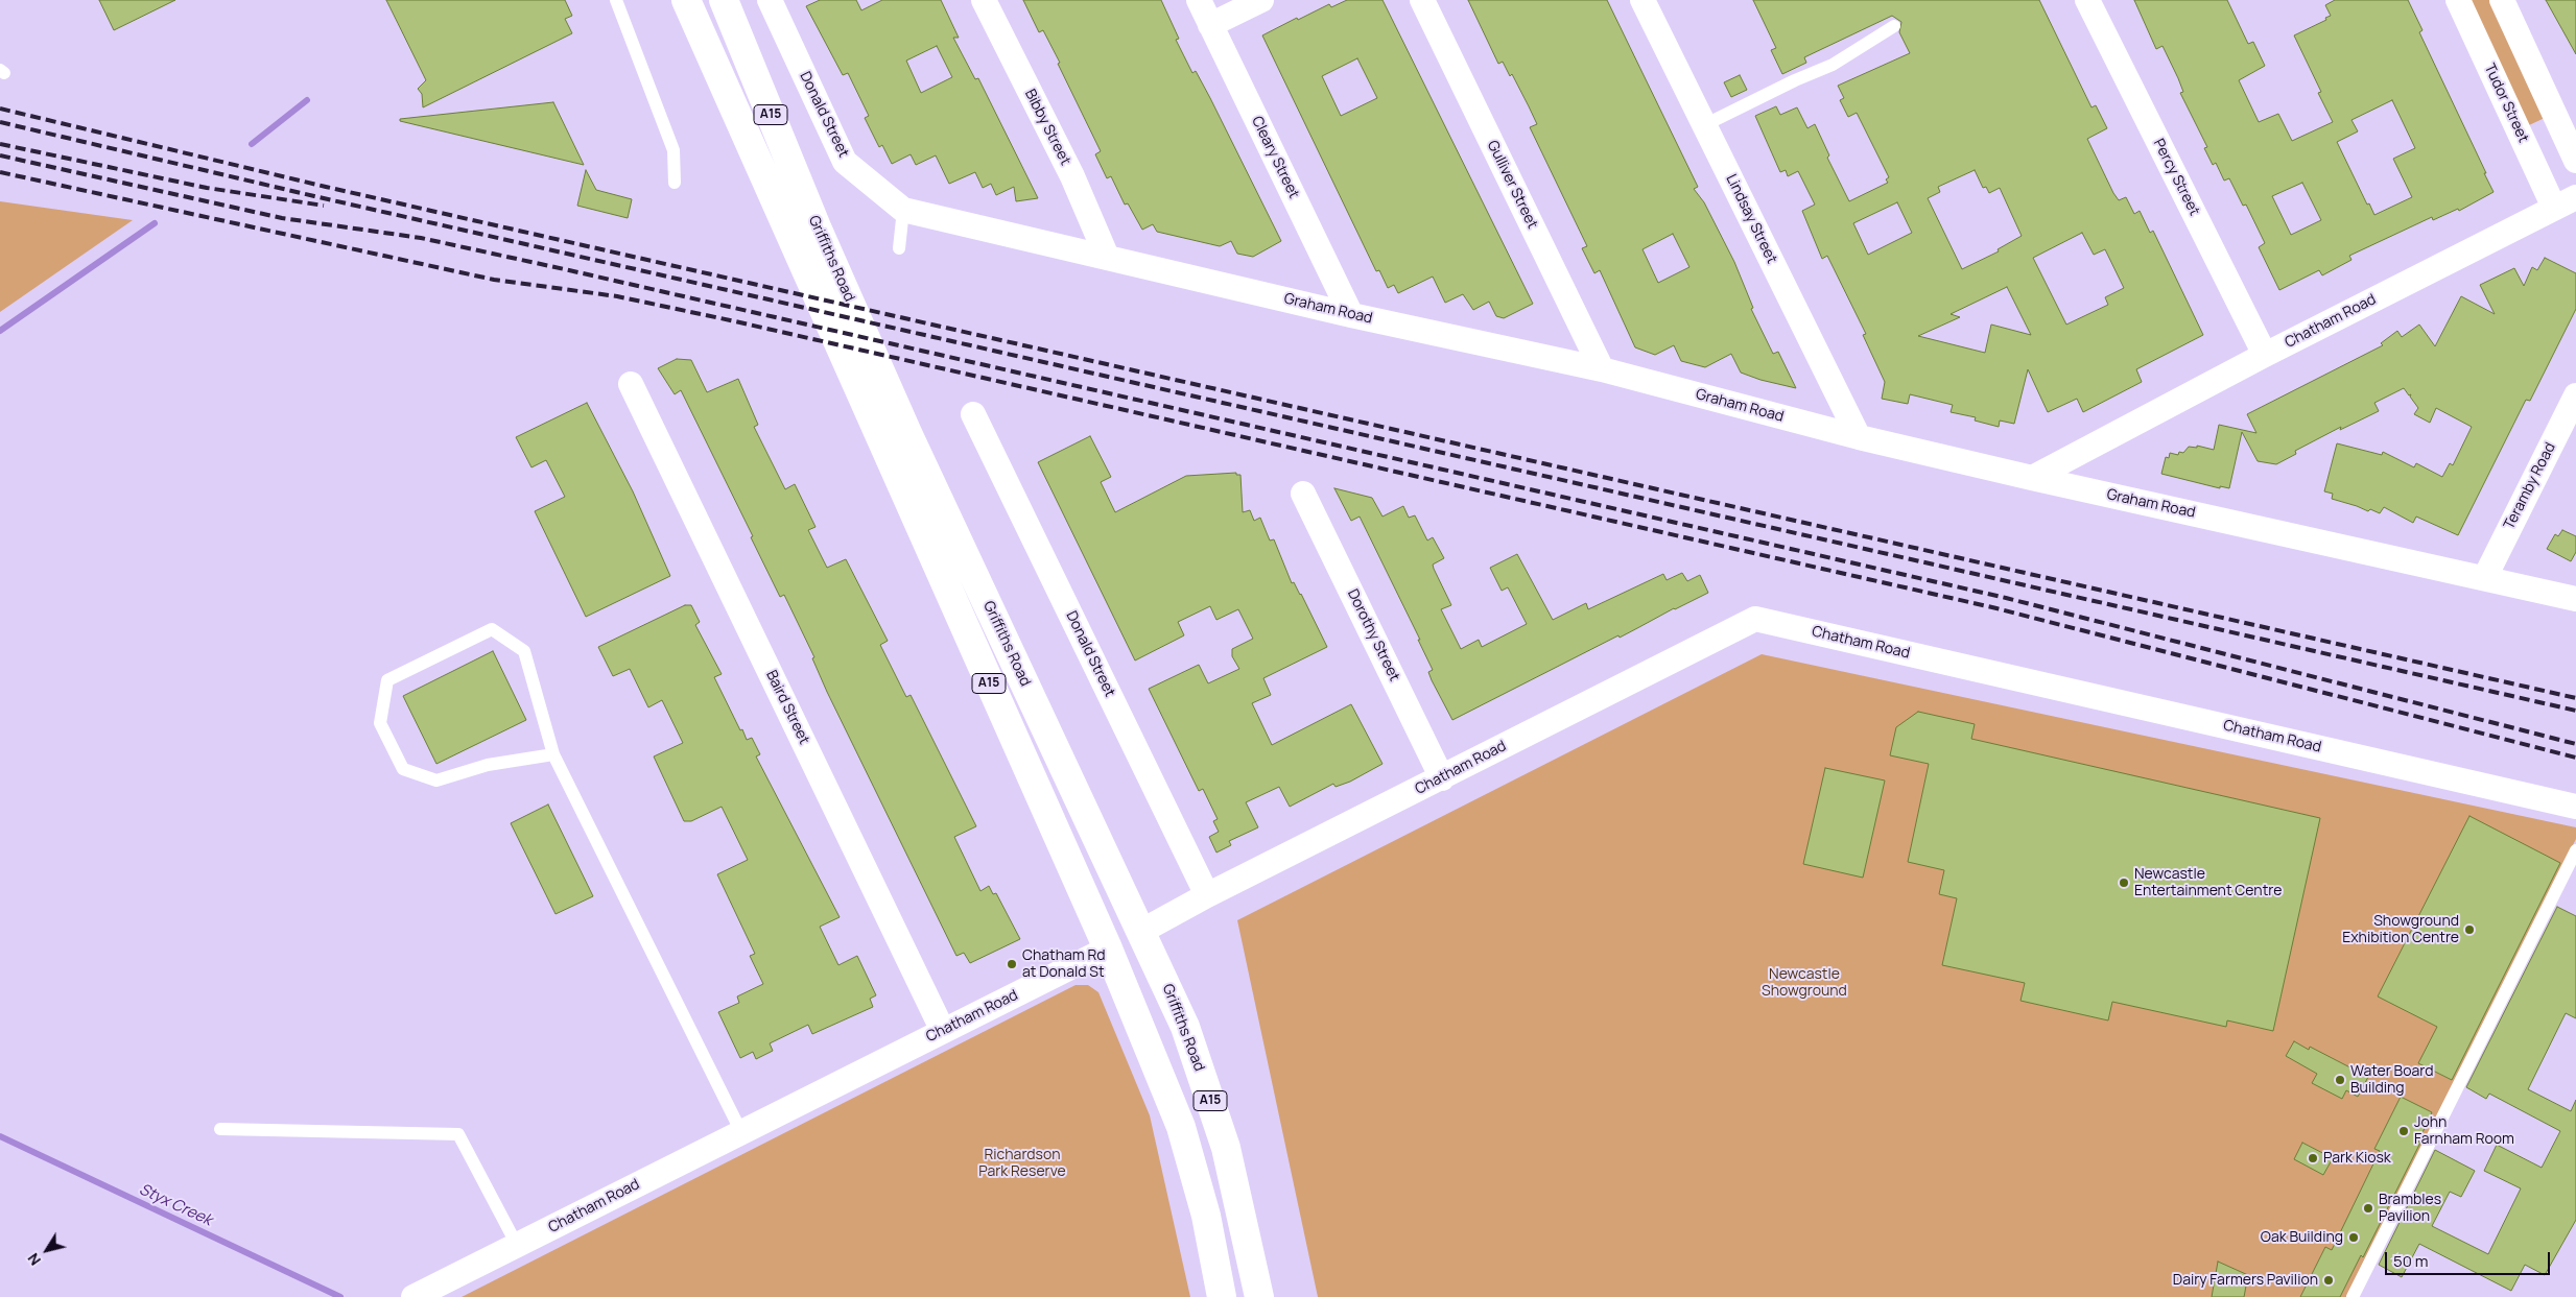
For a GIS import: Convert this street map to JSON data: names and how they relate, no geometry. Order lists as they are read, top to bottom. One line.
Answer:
{"streets":{"highway":["A15","Griffiths Road","Chatham Road"],"street":["Tudor Street","Donald Street","Bibby Street","Cleary Street","Percy Street","Gulliver Street","Lindsay Street","Graham Road","Teramby Road","Dorothy Street","Baird Street"]},"crossings":[["Tudor Street","Chatham Road"],["Donald Street","Graham Road"],["Donald Street","Chatham Road"],["Bibby Street","Graham Road"],["Cleary Street","Graham Road"],["Percy Street","Chatham Road"],["Gulliver Street","Graham Road"],["Lindsay Street","Graham Road"],["Griffiths Road","Chatham Road"],["Graham Road","Chatham Road"],["Graham Road","Teramby Road"],["Chatham Road","Dorothy Street"],["Chatham Road","Baird Street"]],"water":["Styx Creek"],"parks":["Newcastle Showground","Richardson Park Reserve"],"places":["Newcastle Entertainment Centre","Showground Exhibition Centre","Chatham Rd at Donald St","Water Board Building","John Farnham Room","Park Kiosk","Brambles Pavilion","Oak Building","Dairy Farmers Pavilion"],"scale_bar":"50 m","north":"bottom left"}
